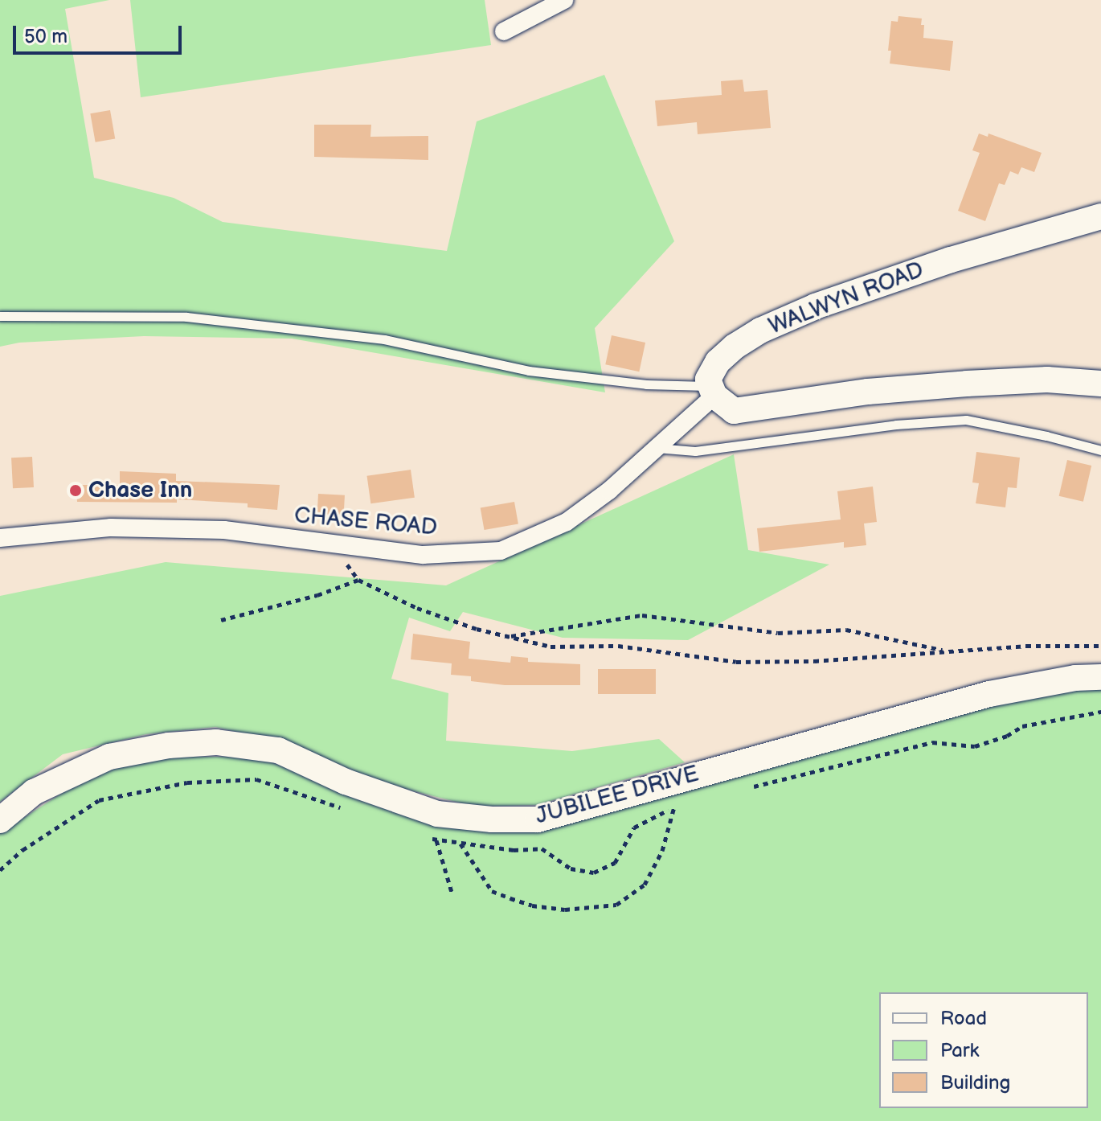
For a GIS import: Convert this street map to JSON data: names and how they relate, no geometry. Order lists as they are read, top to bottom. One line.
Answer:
{"streets":{"main road":["WALWYN ROAD","JUBILEE DRIVE"],"street":["CHASE ROAD"]},"crossings":[["WALWYN ROAD","CHASE ROAD"]],"places":["Chase Inn"],"legend":["Road","Park","Building"],"scale_bar":"50 m"}
